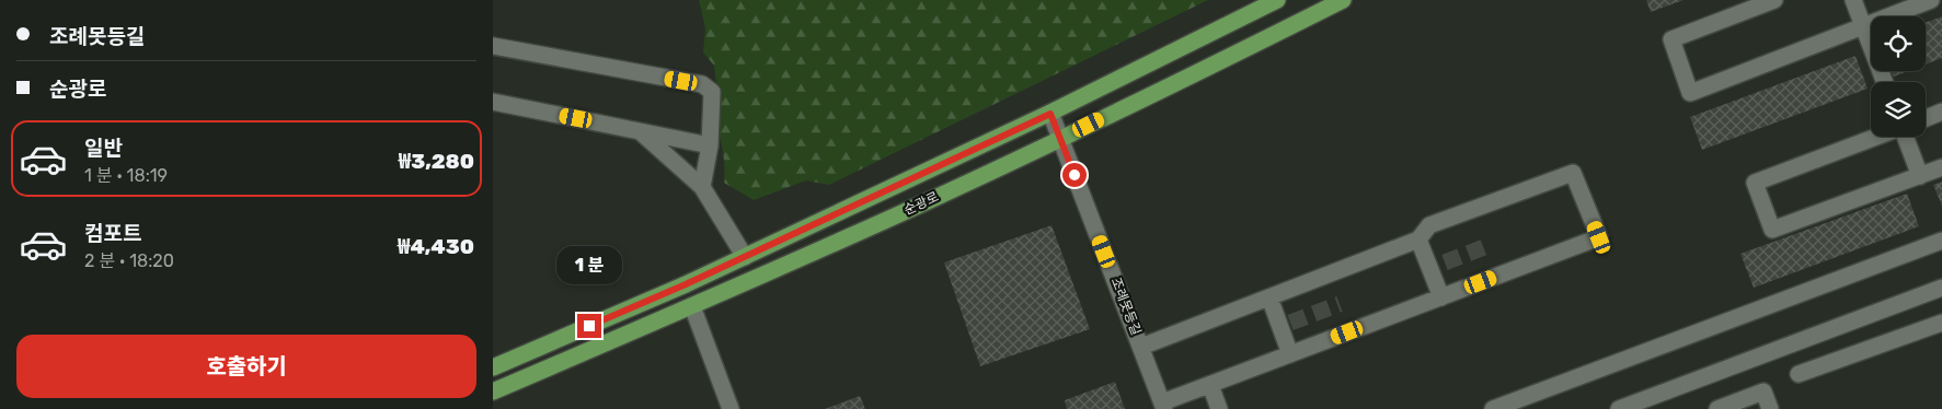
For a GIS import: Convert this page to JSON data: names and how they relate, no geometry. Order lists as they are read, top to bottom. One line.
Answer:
{"streets":{"main road":["순광로"],"street":["조례못등길"]},"crossings":[["순광로","조례못등길"]],"page":{"banner":["조례못등길","순광로"],"list":[{"name":"일반","note":"1 분 · 18:19","value":"₩3,280"},{"name":"컴포트","note":"2 분 · 18:20","value":"₩4,430"}],"bubble":"1 분","buttons":"호출하기"}}
